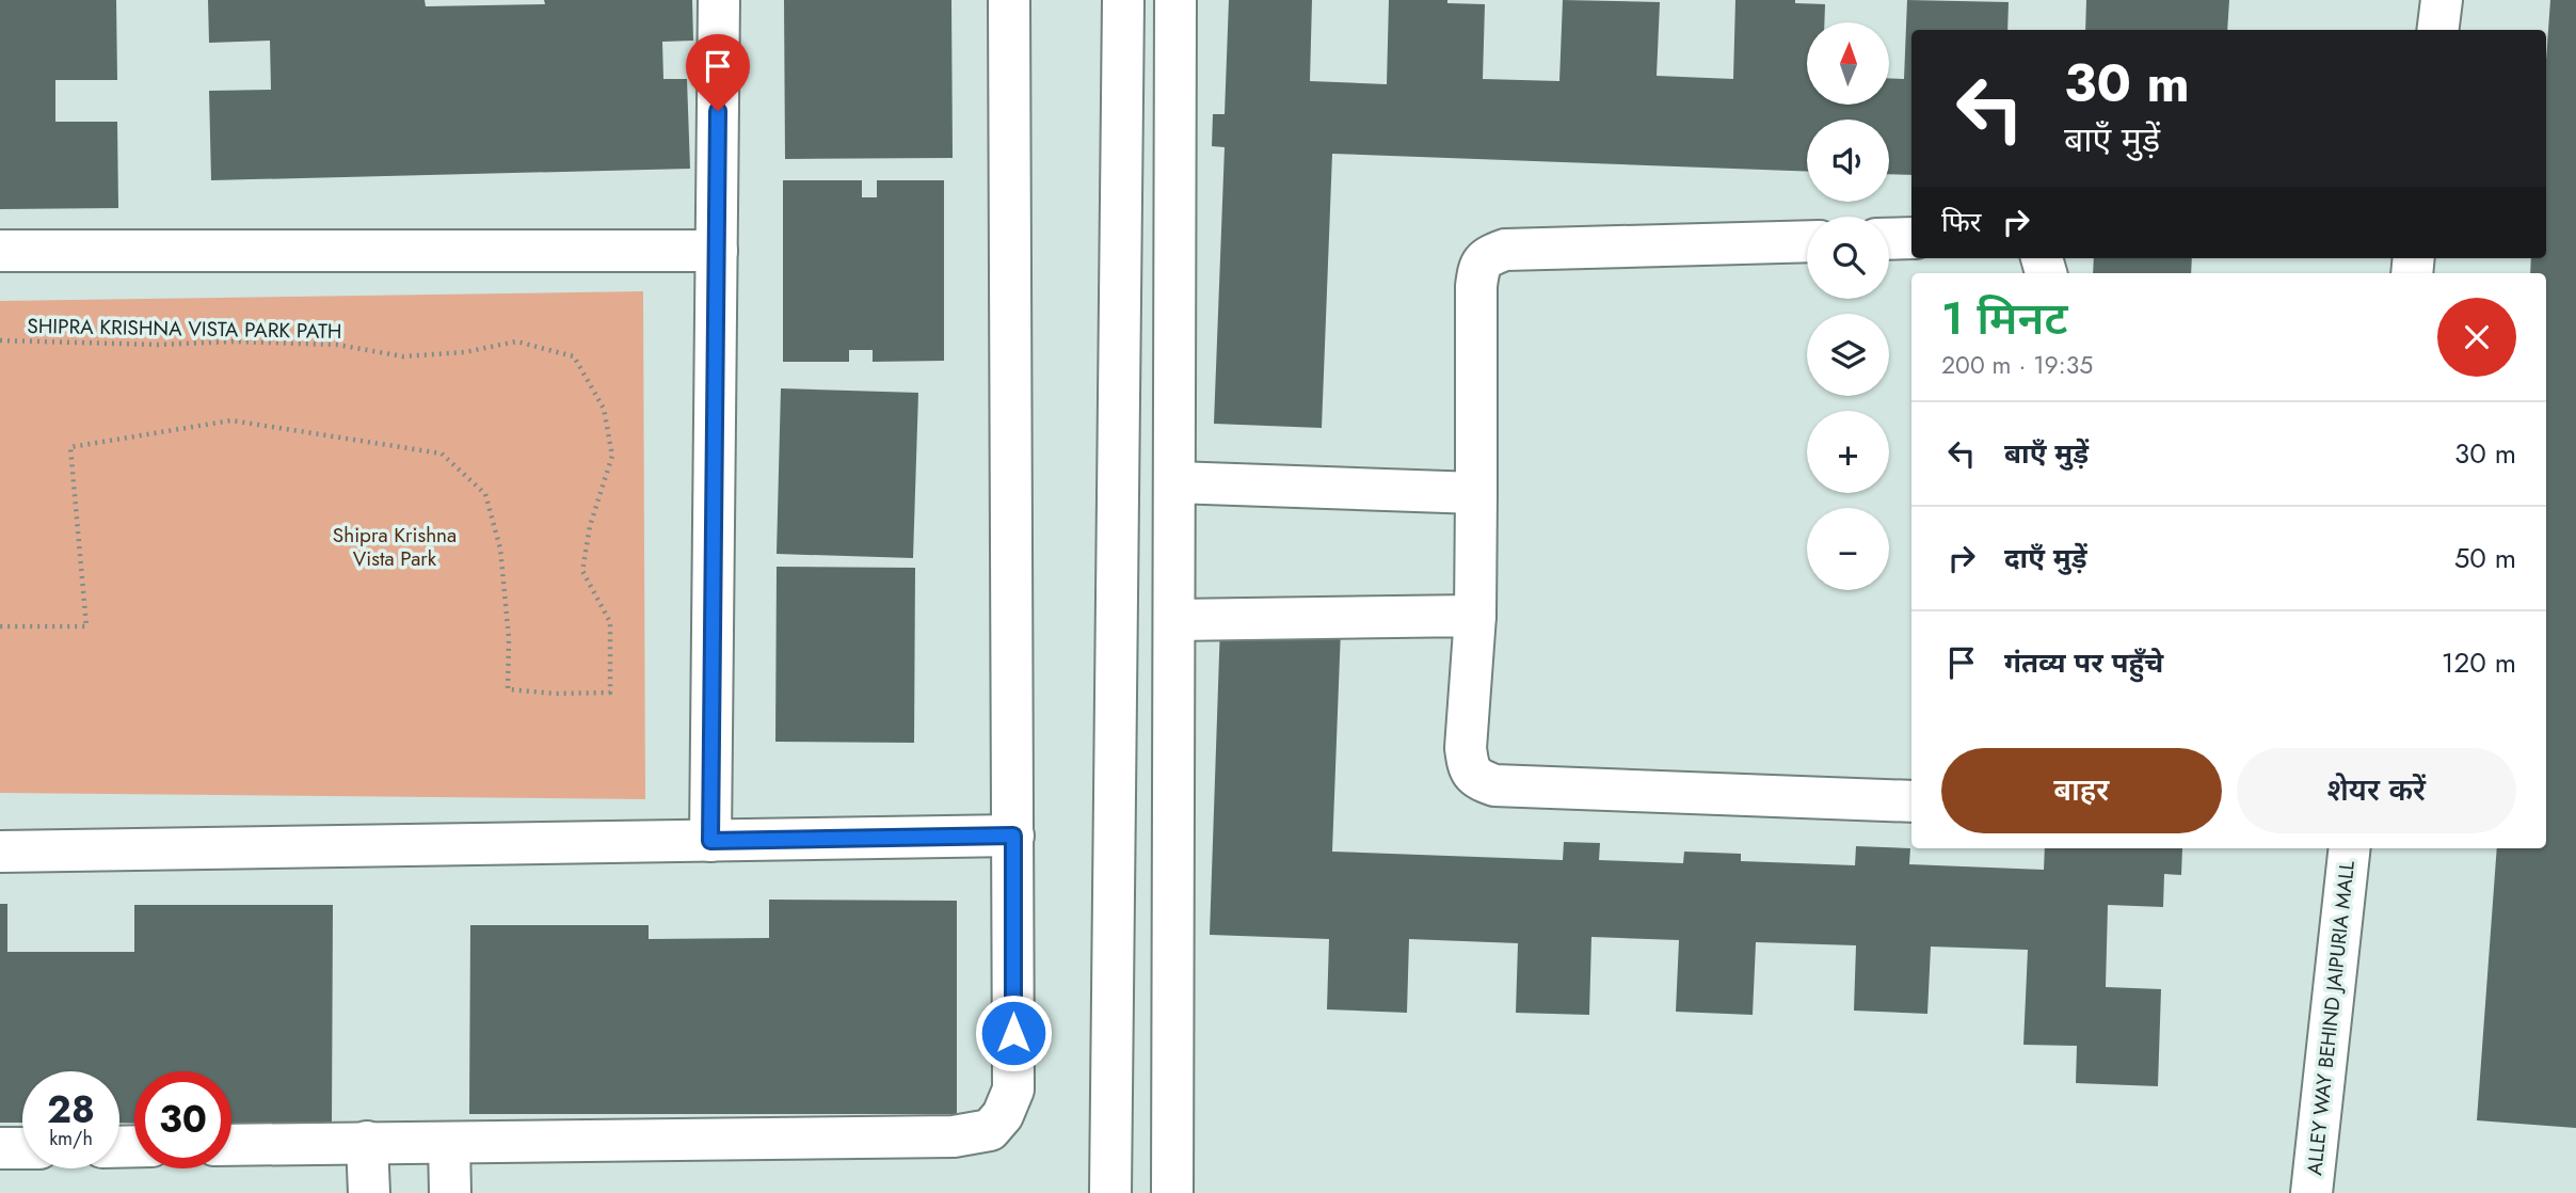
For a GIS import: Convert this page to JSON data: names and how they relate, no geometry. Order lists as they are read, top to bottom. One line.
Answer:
{"streets":{"street":["ALLEY WAY BEHIND JAIPURIA MALL"],"path":["SHIPRA KRISHNA VISTA PARK PATH"]},"parks":["Shipra Krishna Vista Park"],"north":"top","page":{"map_buttons":["+","−"],"turn":["30 m","बाएँ मुड़ें"],"then":"फिर","heading":["1 मिनट","200 m · 19:35"],"list":[{"name":"बाएँ मुड़ें","value":"30 m"},{"name":"दाएँ मुड़ें","value":"50 m"},{"name":"गंतव्य पर पहुँचे","value":"120 m"}],"buttons":["बाहर","शेयर करें"],"speed":"28 km/h","limit":"30"}}
